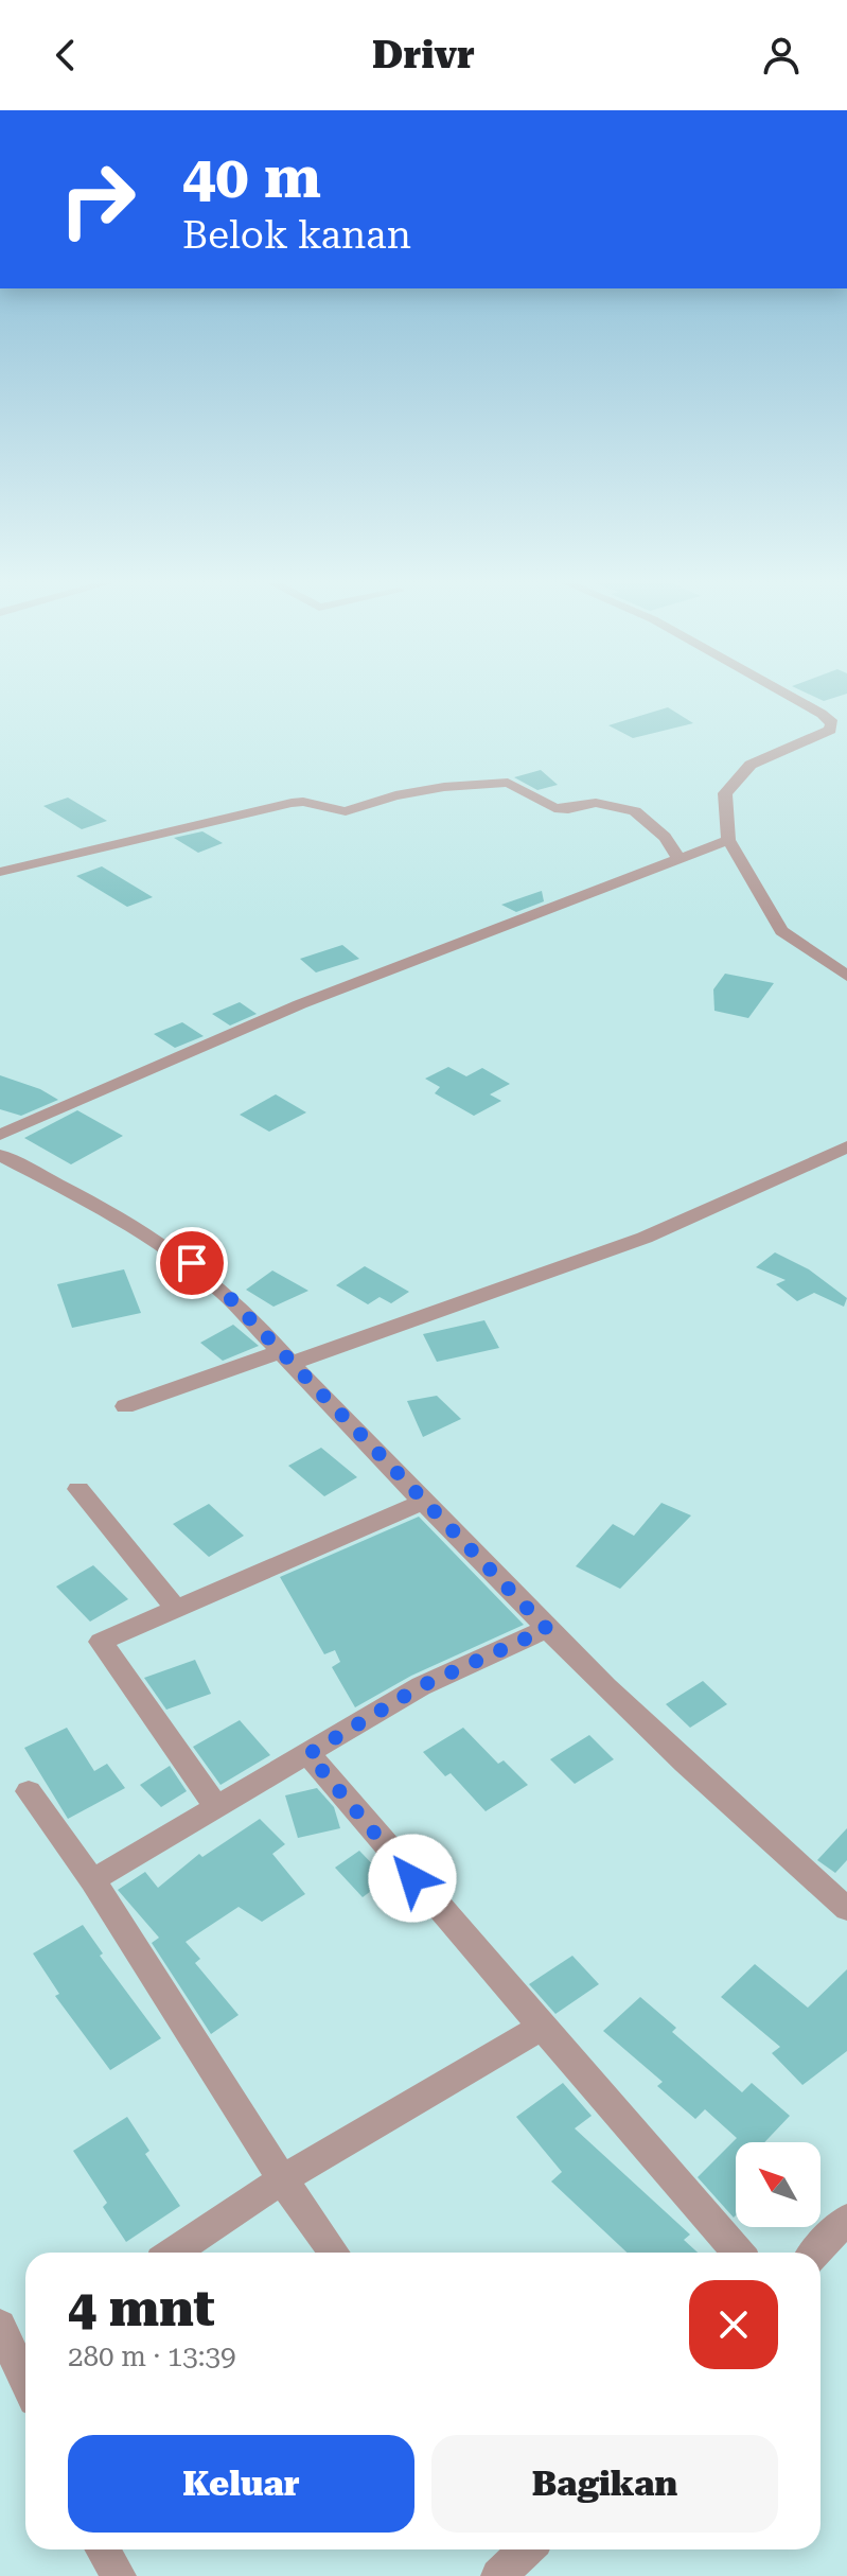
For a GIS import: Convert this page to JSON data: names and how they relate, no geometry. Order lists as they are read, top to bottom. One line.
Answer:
{"north":"top left","page":{"header":"Drivr","turn":["40 m","Belok kanan"],"heading":["4 mnt","280 m · 13:39"],"buttons":["Keluar","Bagikan"]}}
